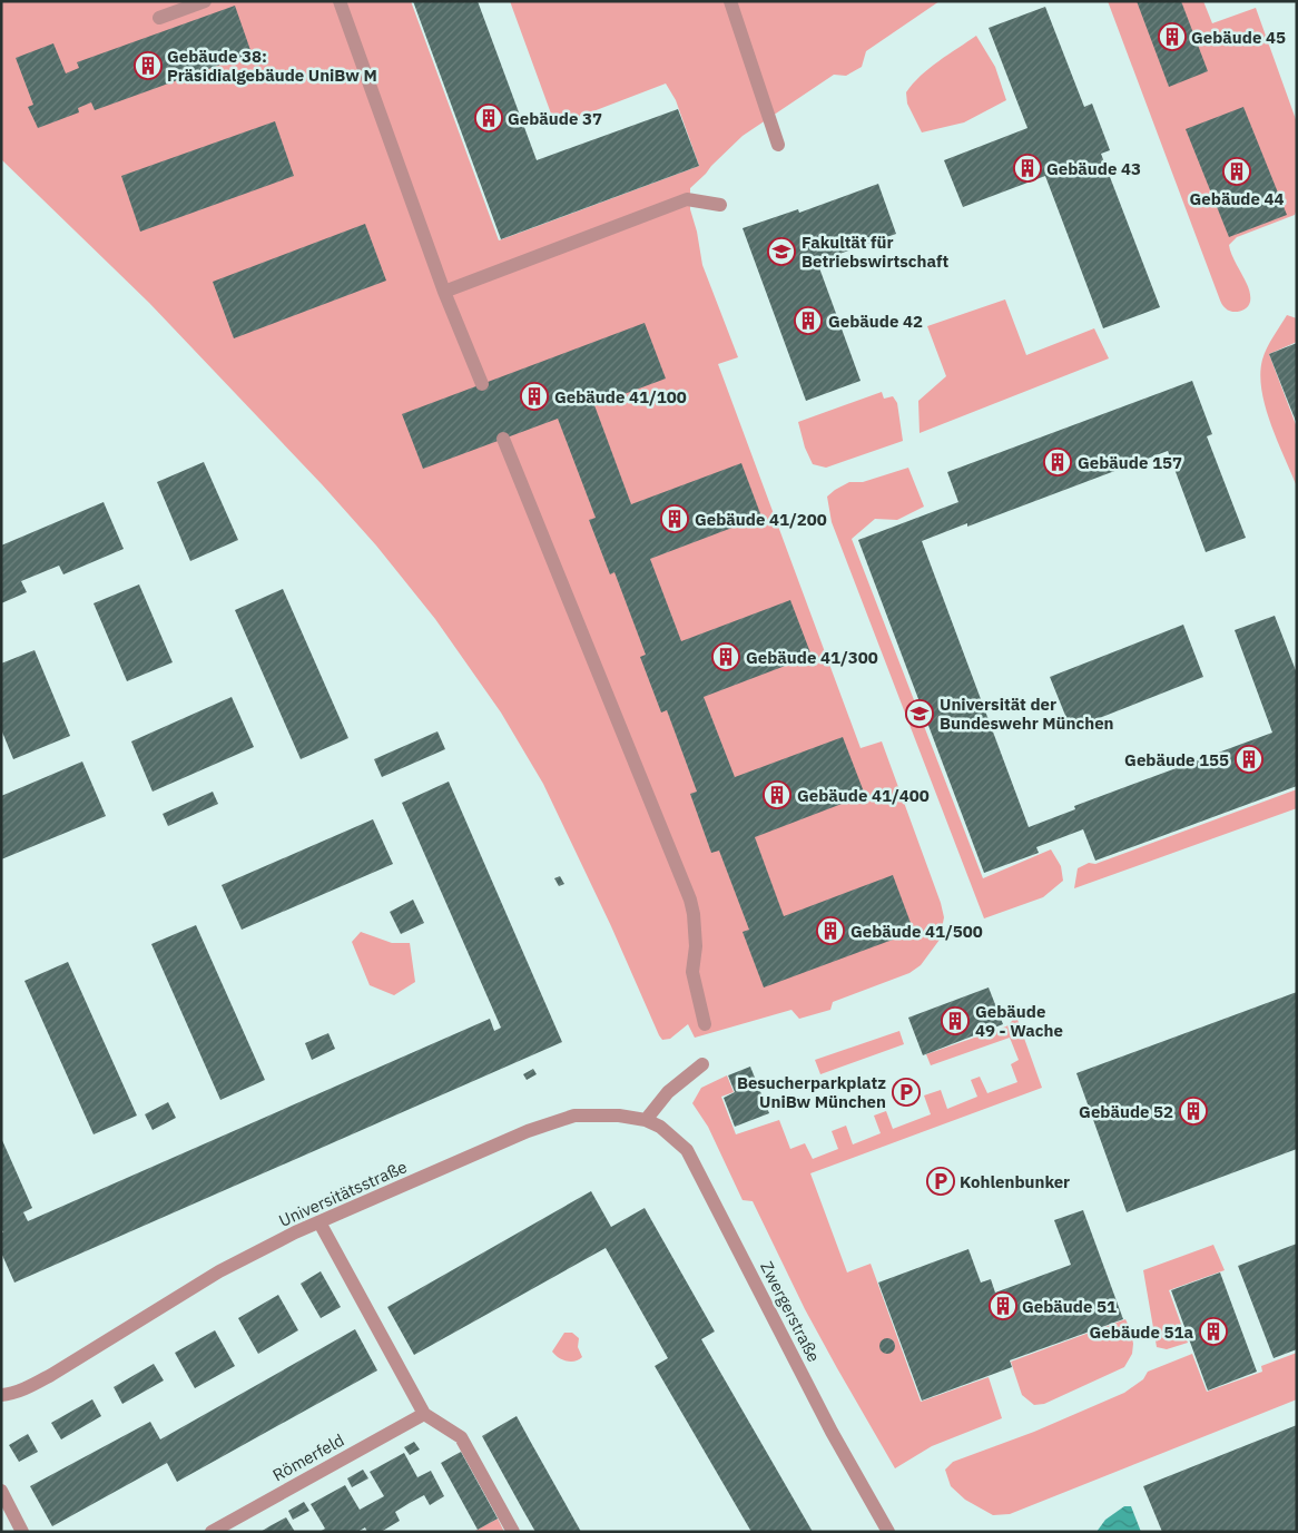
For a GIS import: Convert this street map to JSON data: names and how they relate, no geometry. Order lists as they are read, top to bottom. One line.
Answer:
{"streets":{"street":["Universitätsstraße","Zwergerstraße","Römerfeld"]},"crossings":[["Universitätsstraße","Zwergerstraße"]],"places":{"building":["Gebäude 45","Gebäude 38: Präsidialgebäude UniBw M","Gebäude 37","Gebäude 43","Gebäude 44","Gebäude 42","Gebäude 41/100","Gebäude 157","Gebäude 41/200","Gebäude 41/300","Gebäude 155","Gebäude 41/400","Gebäude 41/500","Gebäude 49 - Wache","Gebäude 52","Gebäude 51","Gebäude 51a"],"school or university":["Fakultät für Betriebswirtschaft","Universität der Bundeswehr München"],"parking":["Besucherparkplatz UniBw München","Kohlenbunker"]}}
